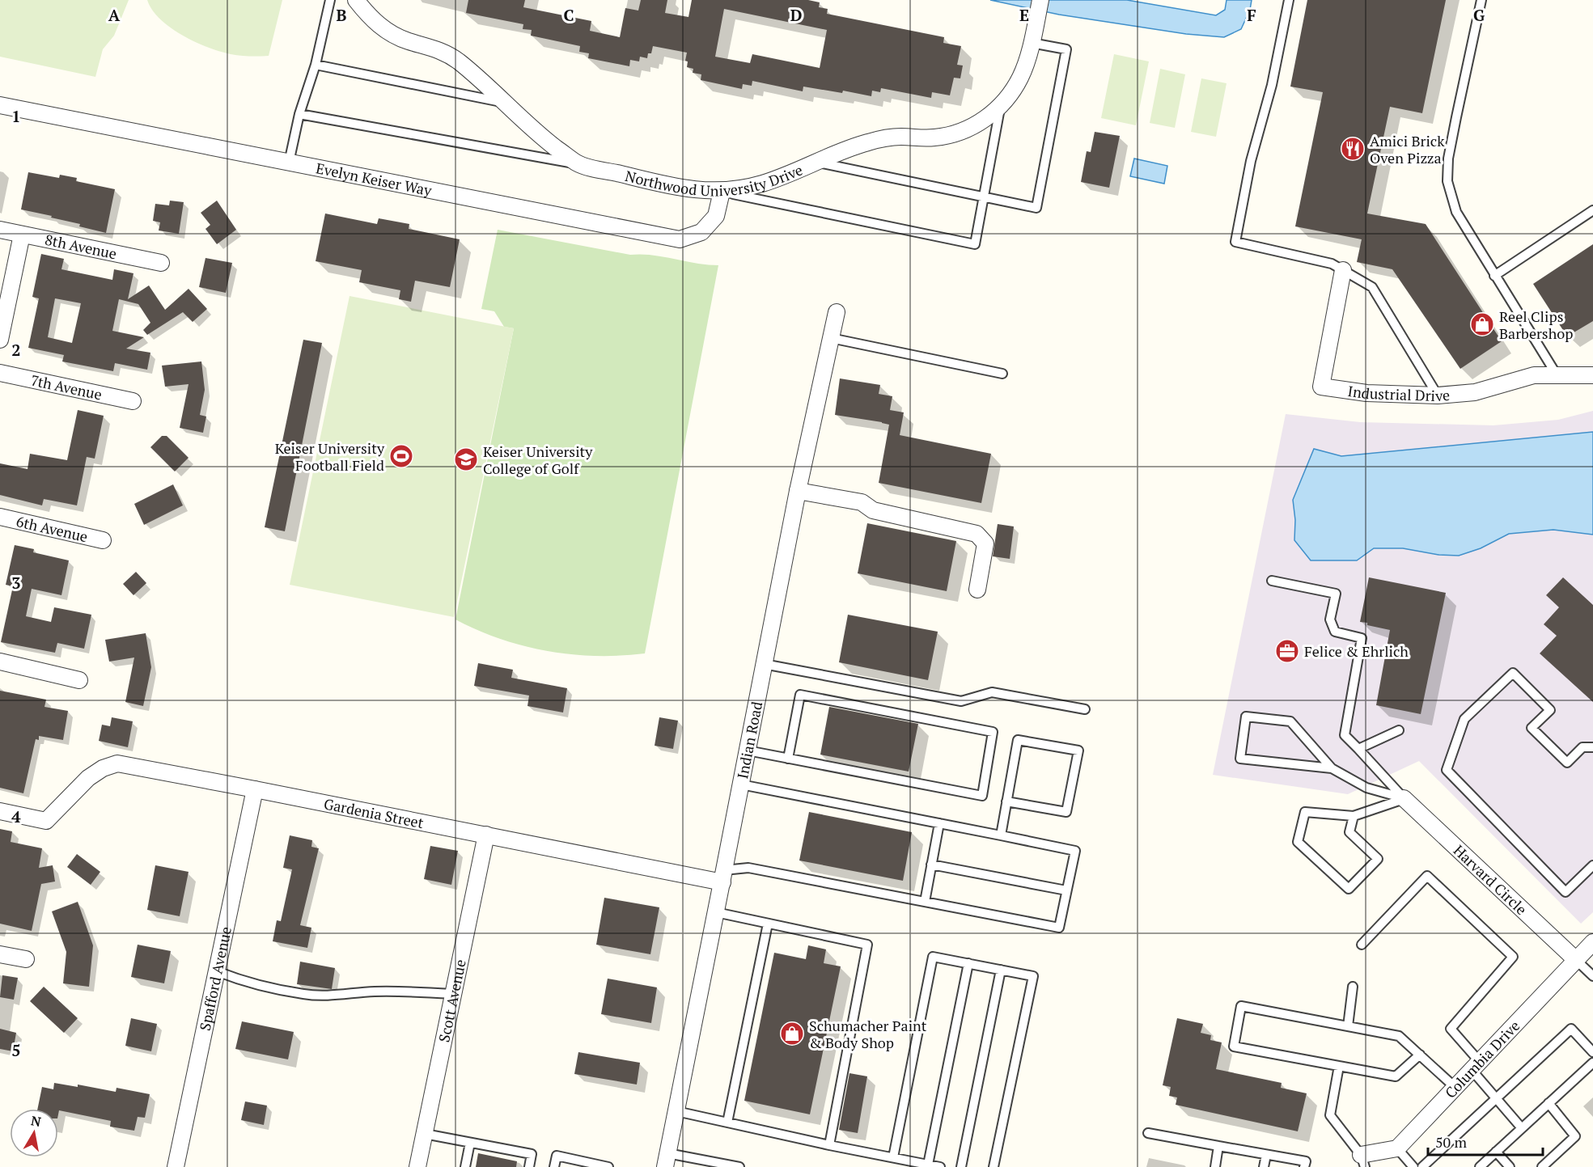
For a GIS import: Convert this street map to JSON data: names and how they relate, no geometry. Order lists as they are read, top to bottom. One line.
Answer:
{"streets":{"street":["Northwood University Drive","Evelyn Keiser Way","8th Avenue","7th Avenue","Industrial Drive","6th Avenue","Indian Road","Gardenia Street","Harvard Circle","Spafford Avenue","Scott Avenue","Columbia Drive"]},"crossings":[["Northwood University Drive","Evelyn Keiser Way"],["Indian Road","Gardenia Street"],["Gardenia Street","Spafford Avenue"],["Gardenia Street","Scott Avenue"],["Harvard Circle","Columbia Drive"]],"places":{"restaurant":["Amici Brick Oven Pizza"],"shop":["Reel Clips Barbershop","Schumacher Paint & Body Shop"],"sports":["Keiser University Football Field"],"school or university":["Keiser University College of Golf"],"office":["Felice & Ehrlich"]},"scale_bar":"50 m","north":"top","grid":{"columns":["A","B","C","D","E","F","G"],"rows":["1","2","3","4","5"]}}
